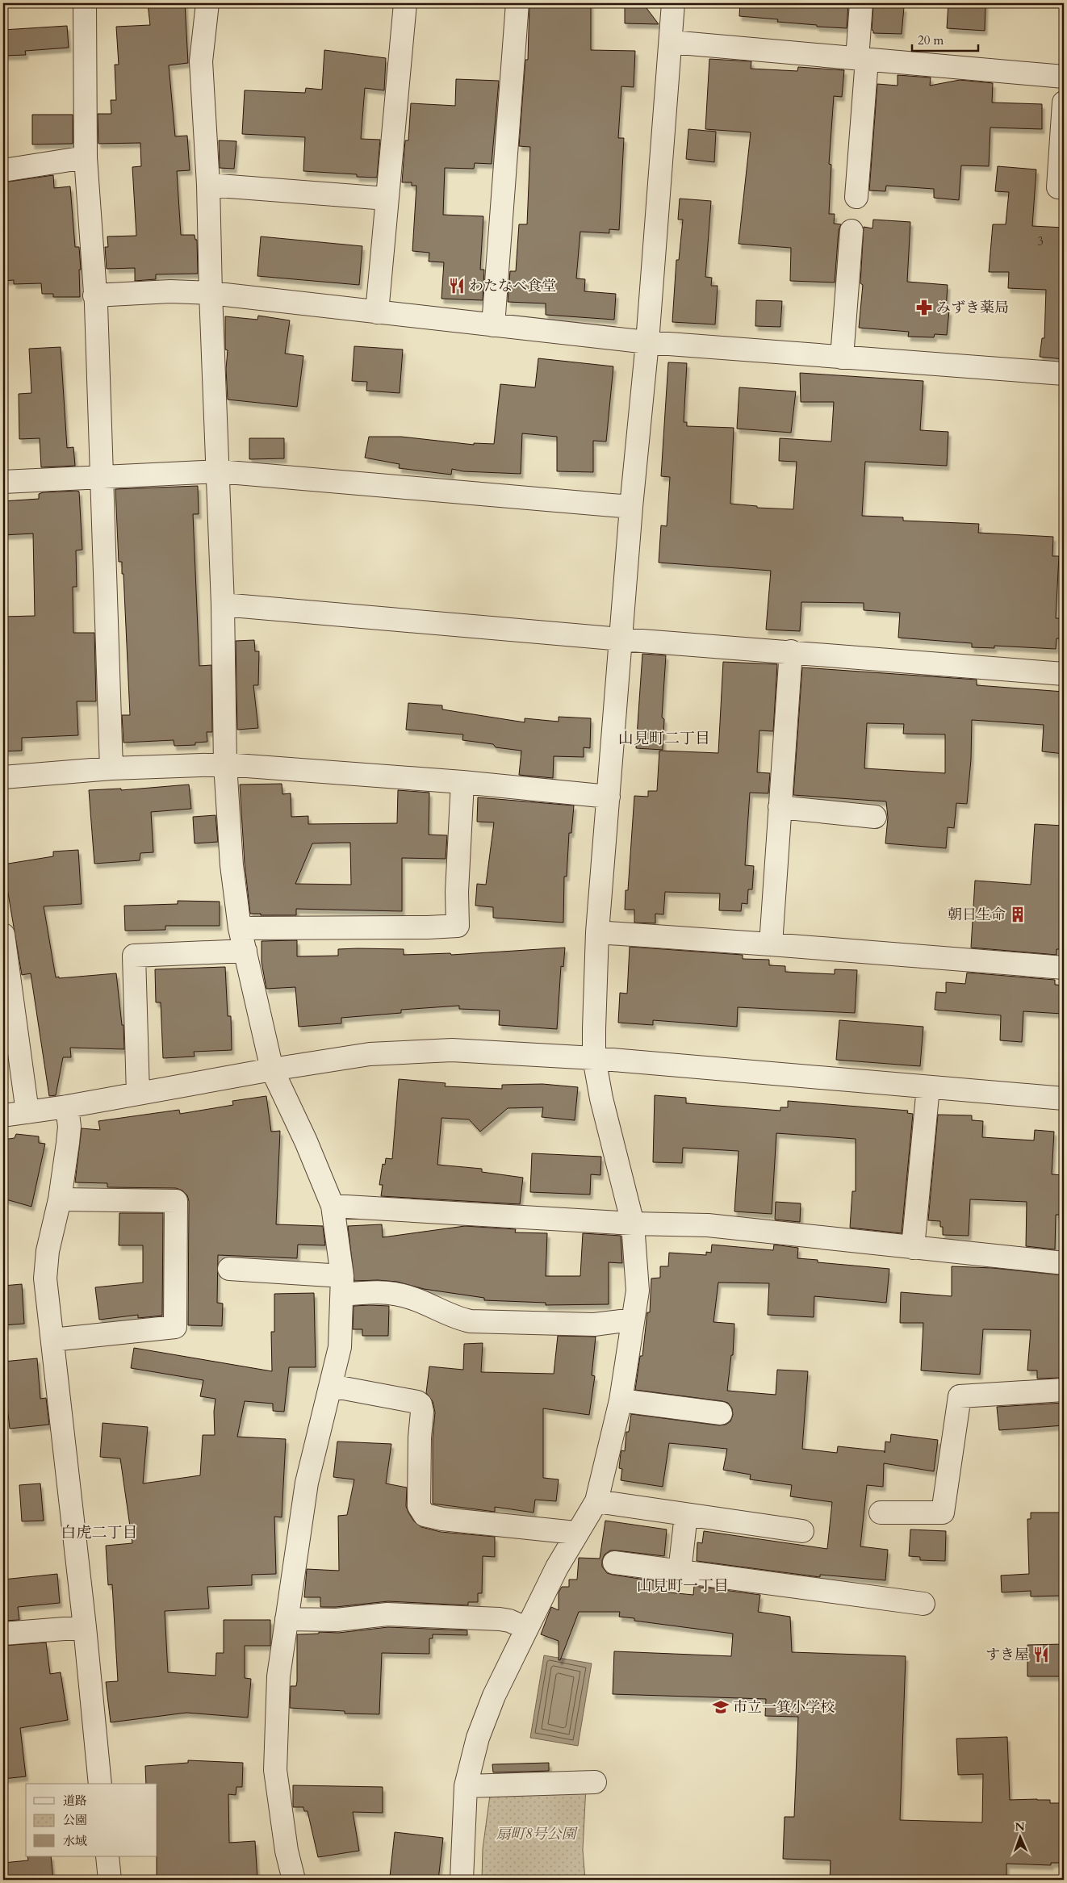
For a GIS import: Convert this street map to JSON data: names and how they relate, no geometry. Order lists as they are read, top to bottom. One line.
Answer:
{"districts":["山見町二丁目","白虎二丁目","山見町一丁目"],"parks":["扇町8号公園"],"places":{"restaurant":["わたなべ食堂","すき屋"],"pharmacy":["みずき薬局"],"building":["朝日生命"],"school or university":["市立一箕小学校"]},"house_numbers":["3"],"legend":["道路","公園","水域"],"scale_bar":"20 m","north":"top"}
